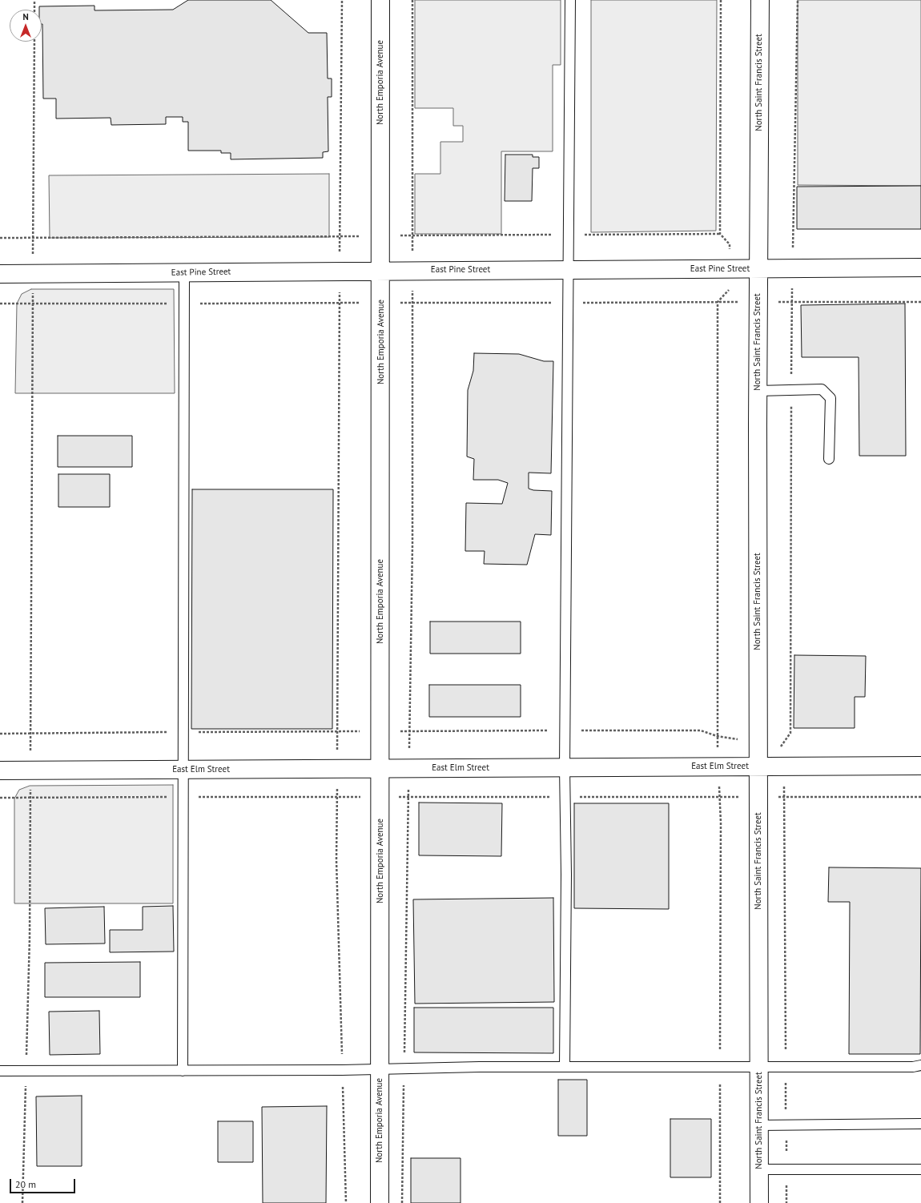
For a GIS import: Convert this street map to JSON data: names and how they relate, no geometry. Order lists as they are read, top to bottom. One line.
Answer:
{"streets":{"street":["North Emporia Avenue","North Saint Francis Street","East Pine Street","East Elm Street"]},"crossings":[["North Emporia Avenue","East Pine Street"],["North Emporia Avenue","East Elm Street"],["North Saint Francis Street","East Pine Street"],["North Saint Francis Street","East Elm Street"]],"scale_bar":"20 m","north":"top"}
